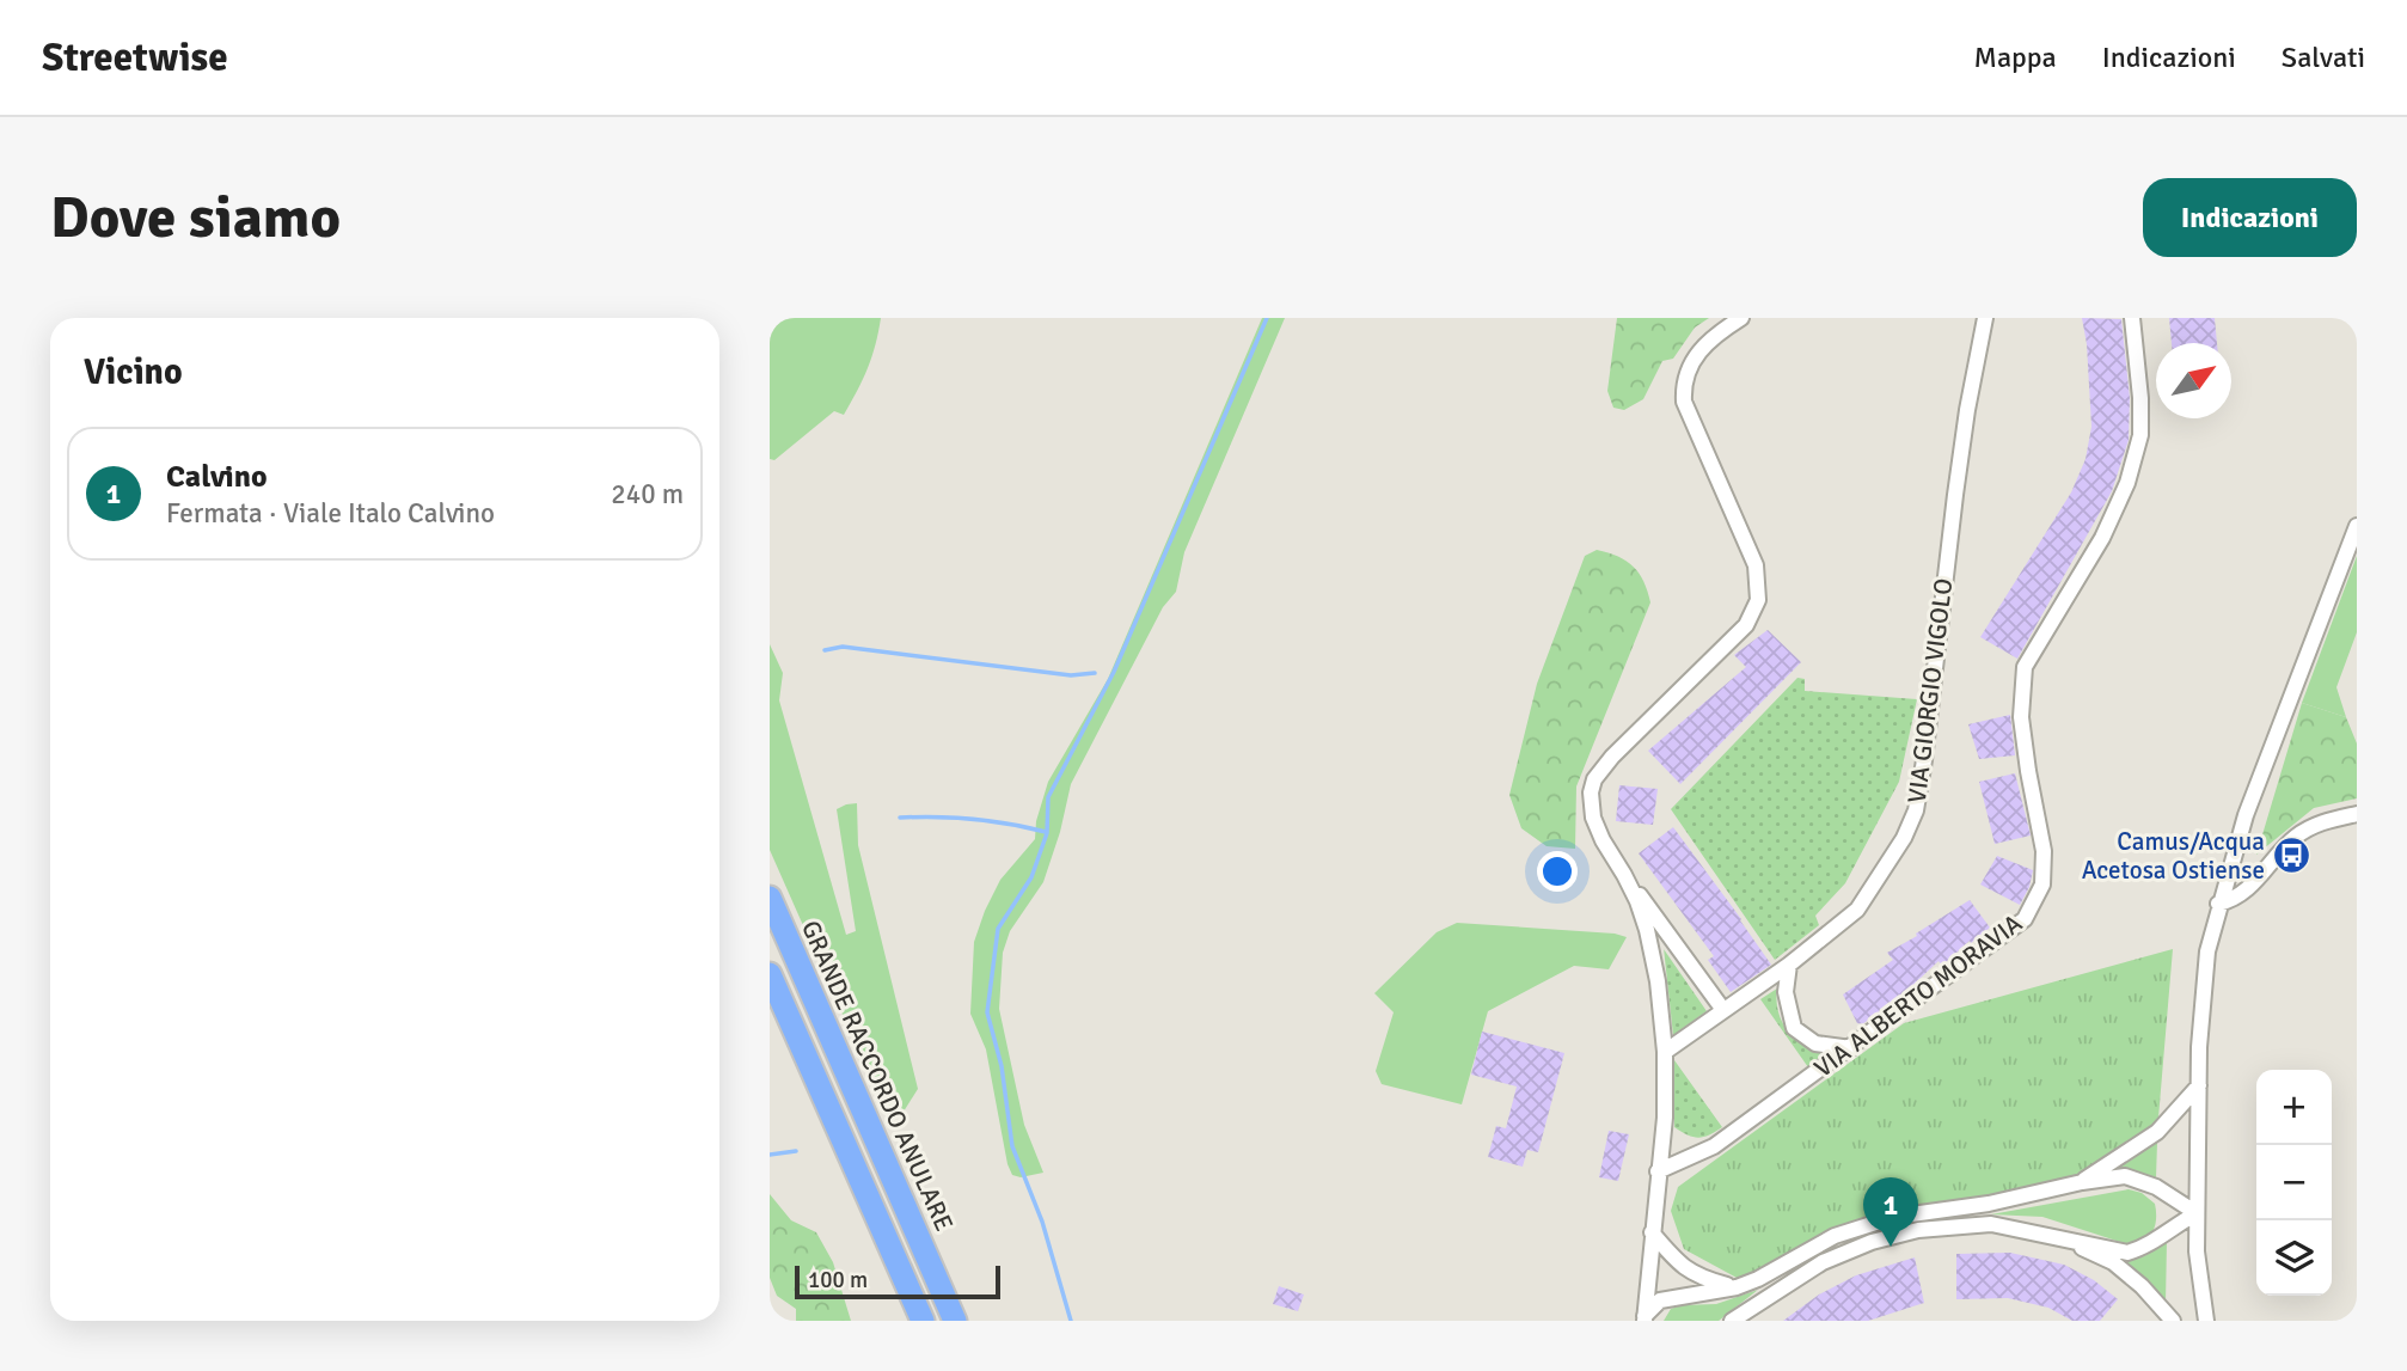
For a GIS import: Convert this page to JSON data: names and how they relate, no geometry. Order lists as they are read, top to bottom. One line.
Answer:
{"streets":{"highway":["GRANDE RACCORDO ANULARE"],"street":["VIA GIORGIO VIGOLO","VIA ALBERTO MORAVIA"]},"places":{"bus stop":["Camus/Acqua Acetosa Ostiense"]},"scale_bar":"100 m","north":"top right","page":{"header":"Streetwise","nav":["Mappa","Indicazioni","Salvati"],"buttons":"Indicazioni","title":"Dove siamo","heading":"Vicino","list":[{"mark":"1","name":"Calvino","note":"Fermata · Viale Italo Calvino","value":"240 m"}],"map_buttons":["+","−"],"pins":"1","scale":"100 m"}}
